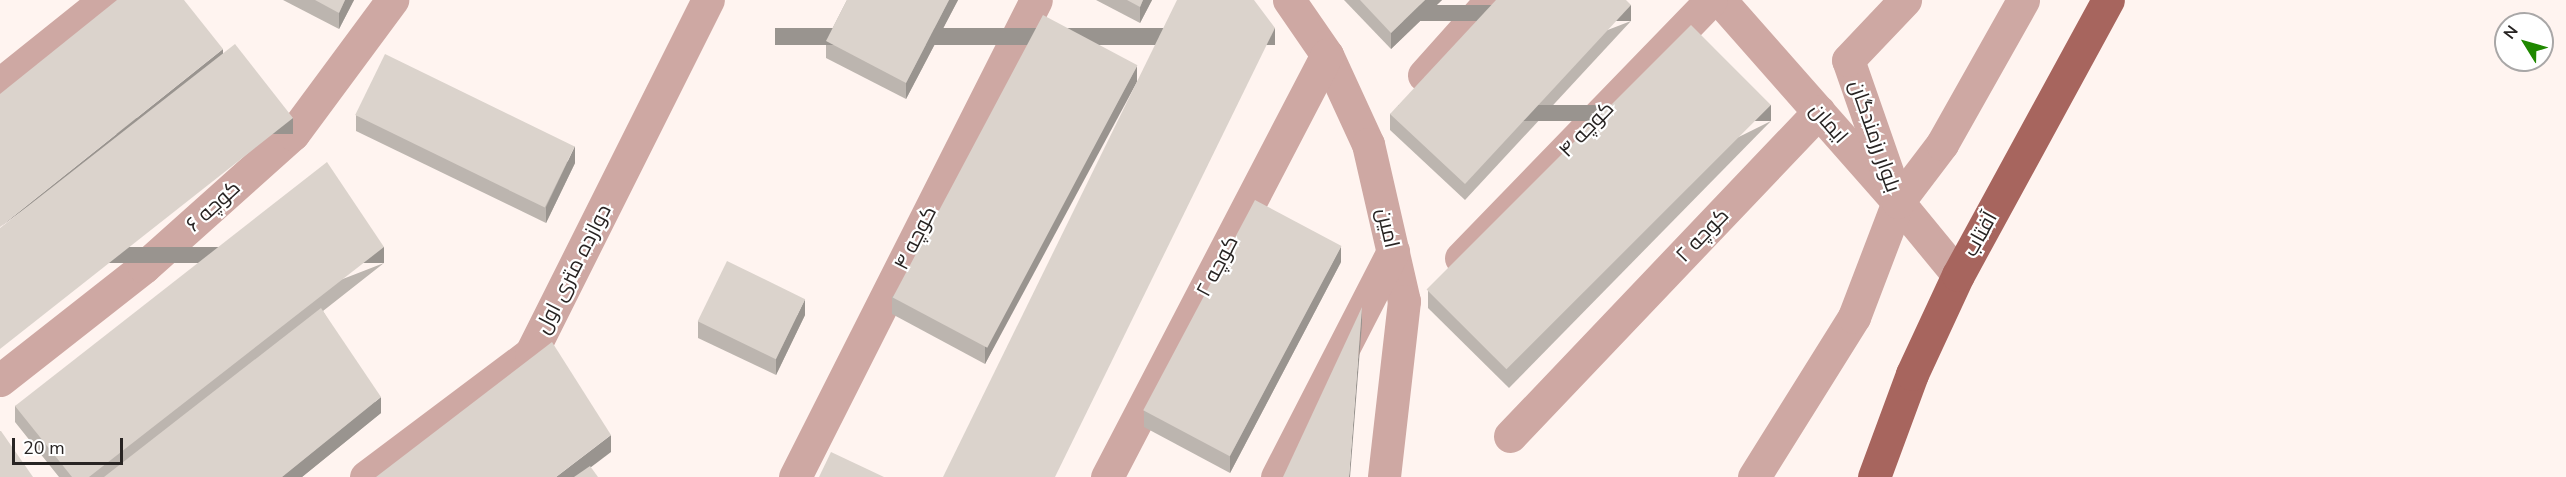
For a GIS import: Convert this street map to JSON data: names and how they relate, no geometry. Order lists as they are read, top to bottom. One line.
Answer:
{"streets":{"main road":["آفتاب"],"street":["ایمان","کوچه ۴","بلوار رزمندگان","کوچه ۶","امین","کوچه ۲","دوازده متری اول"]},"crossings":[["ایمان","بلوار رزمندگان"],["ایمان","آفتاب"],["ایمان","کوچه ۲"],["امین","کوچه ۲"]],"scale_bar":"20 m","north":"top left"}
